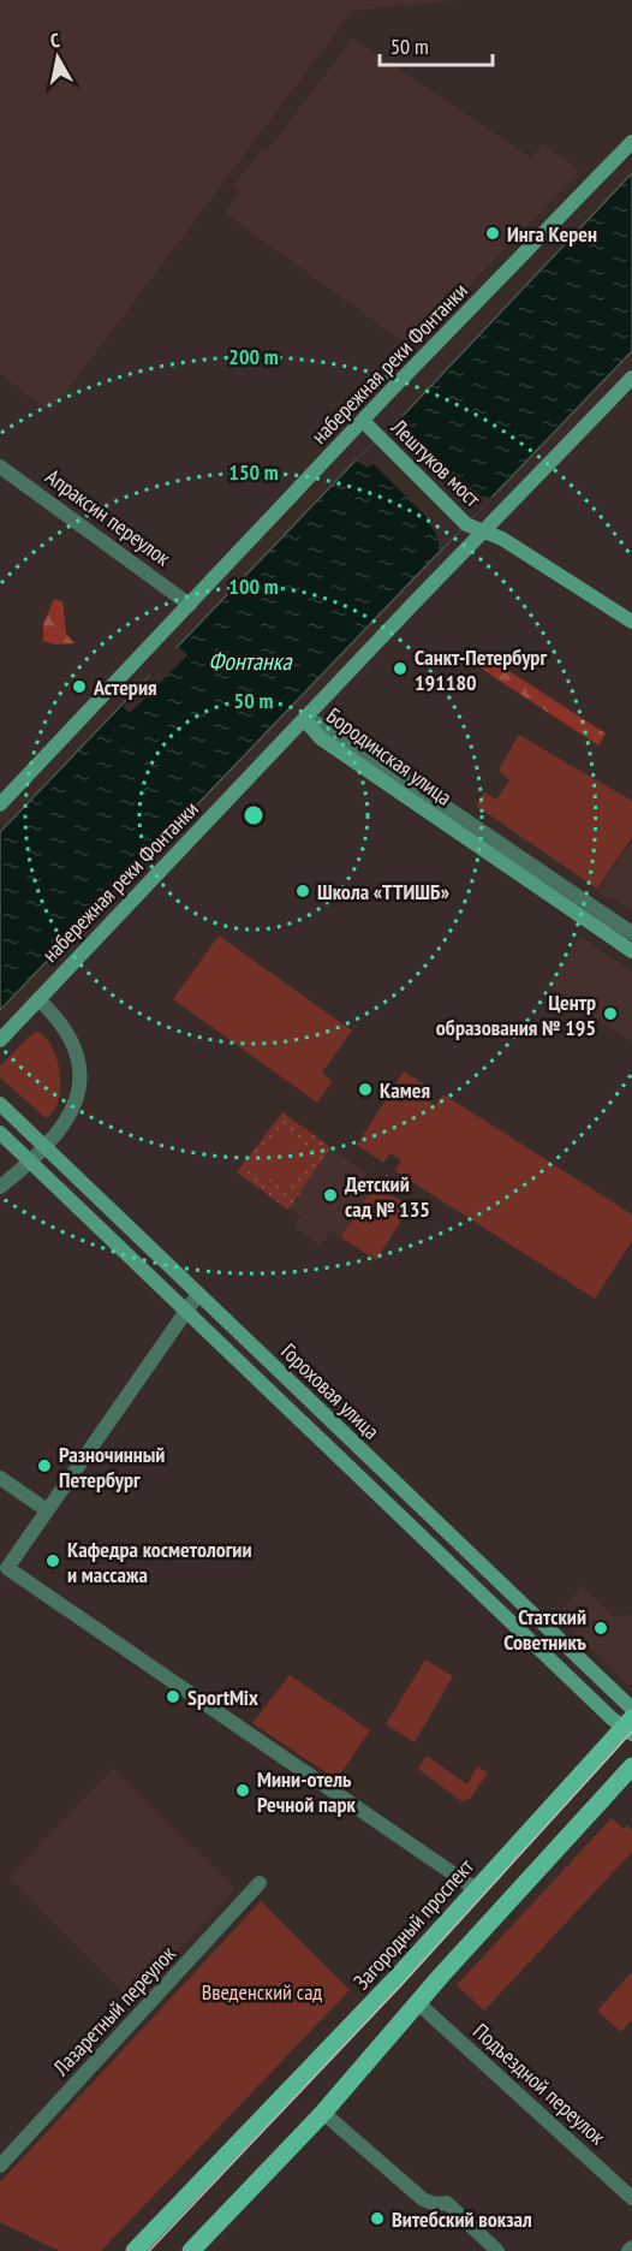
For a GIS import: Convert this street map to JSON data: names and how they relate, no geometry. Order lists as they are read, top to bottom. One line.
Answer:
{"streets":{"main road":["набережная реки Фонтанки","Лештуков мост","Бородинская улица","Гороховая улица","Загородный проспект"],"street":["Апраксин переулок","Лазаретный переулок","Подъездной переулок"]},"crossings":[["набережная реки Фонтанки","Лештуков мост"],["набережная реки Фонтанки","Апраксин переулок"],["набережная реки Фонтанки","Бородинская улица"],["Гороховая улица","Загородный проспект"]],"water":["Фонтанка"],"parks":["Введенский сад"],"places":["Инга Керен","Санкт-Петербург 191180","Астерия","Школа «ТТИШБ»","Центр образования № 195","Камея","Детский сад № 135","Разночинный Петербург","Кафедра косметологии и массажа","Статский Советникъ","SportMix","Мини-отель Речной парк","Витебский вокзал"],"scale_bar":"50 m","north":"top","rings":["200 m","150 m","100 m","50 m"]}
